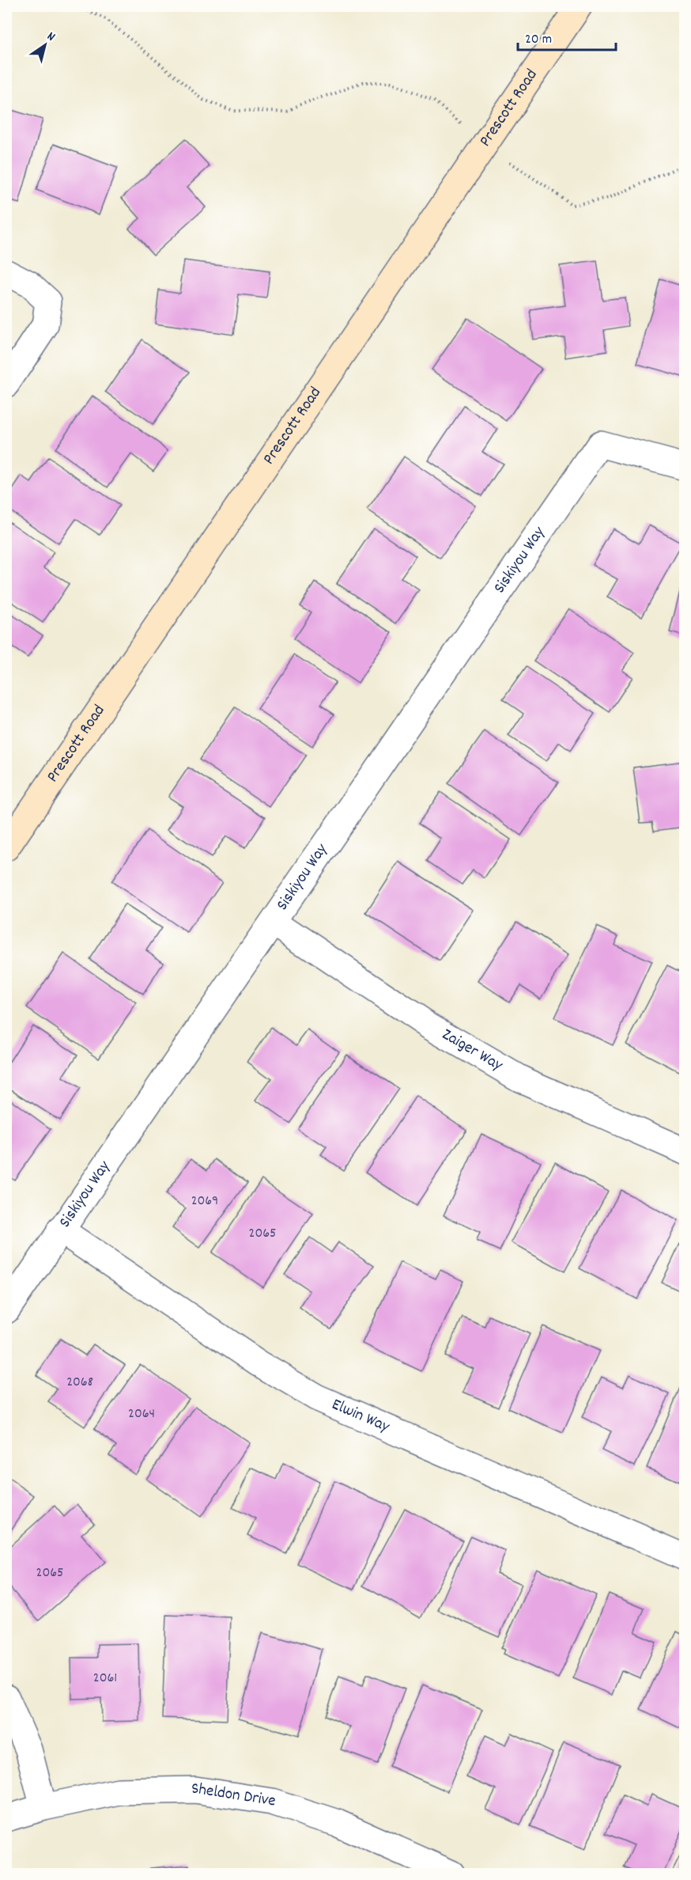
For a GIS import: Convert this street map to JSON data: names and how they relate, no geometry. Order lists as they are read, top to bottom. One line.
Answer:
{"streets":{"main road":["Prescott Road"],"street":["Siskiyou Way","Zaiger Way","Elwin Way","Sheldon Drive"]},"crossings":[["Siskiyou Way","Zaiger Way"],["Siskiyou Way","Elwin Way"]],"house_numbers":["2069","2065","2068","2064","2065","2061"],"scale_bar":"20 m","north":"top right"}
